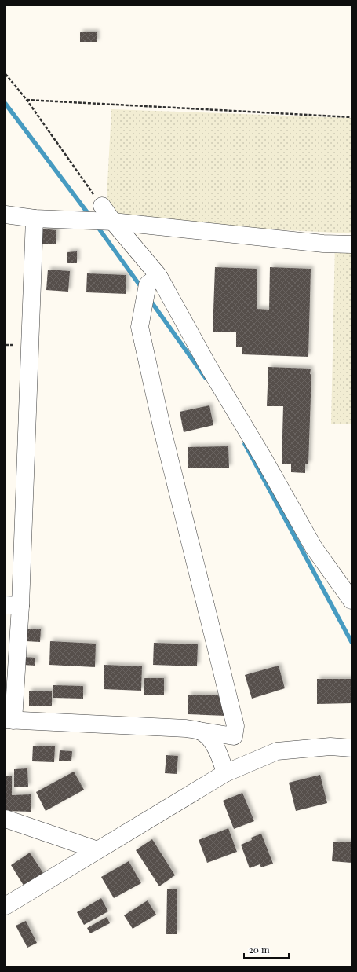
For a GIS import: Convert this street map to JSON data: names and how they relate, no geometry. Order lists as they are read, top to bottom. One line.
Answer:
{"scale_bar":"20 m"}
